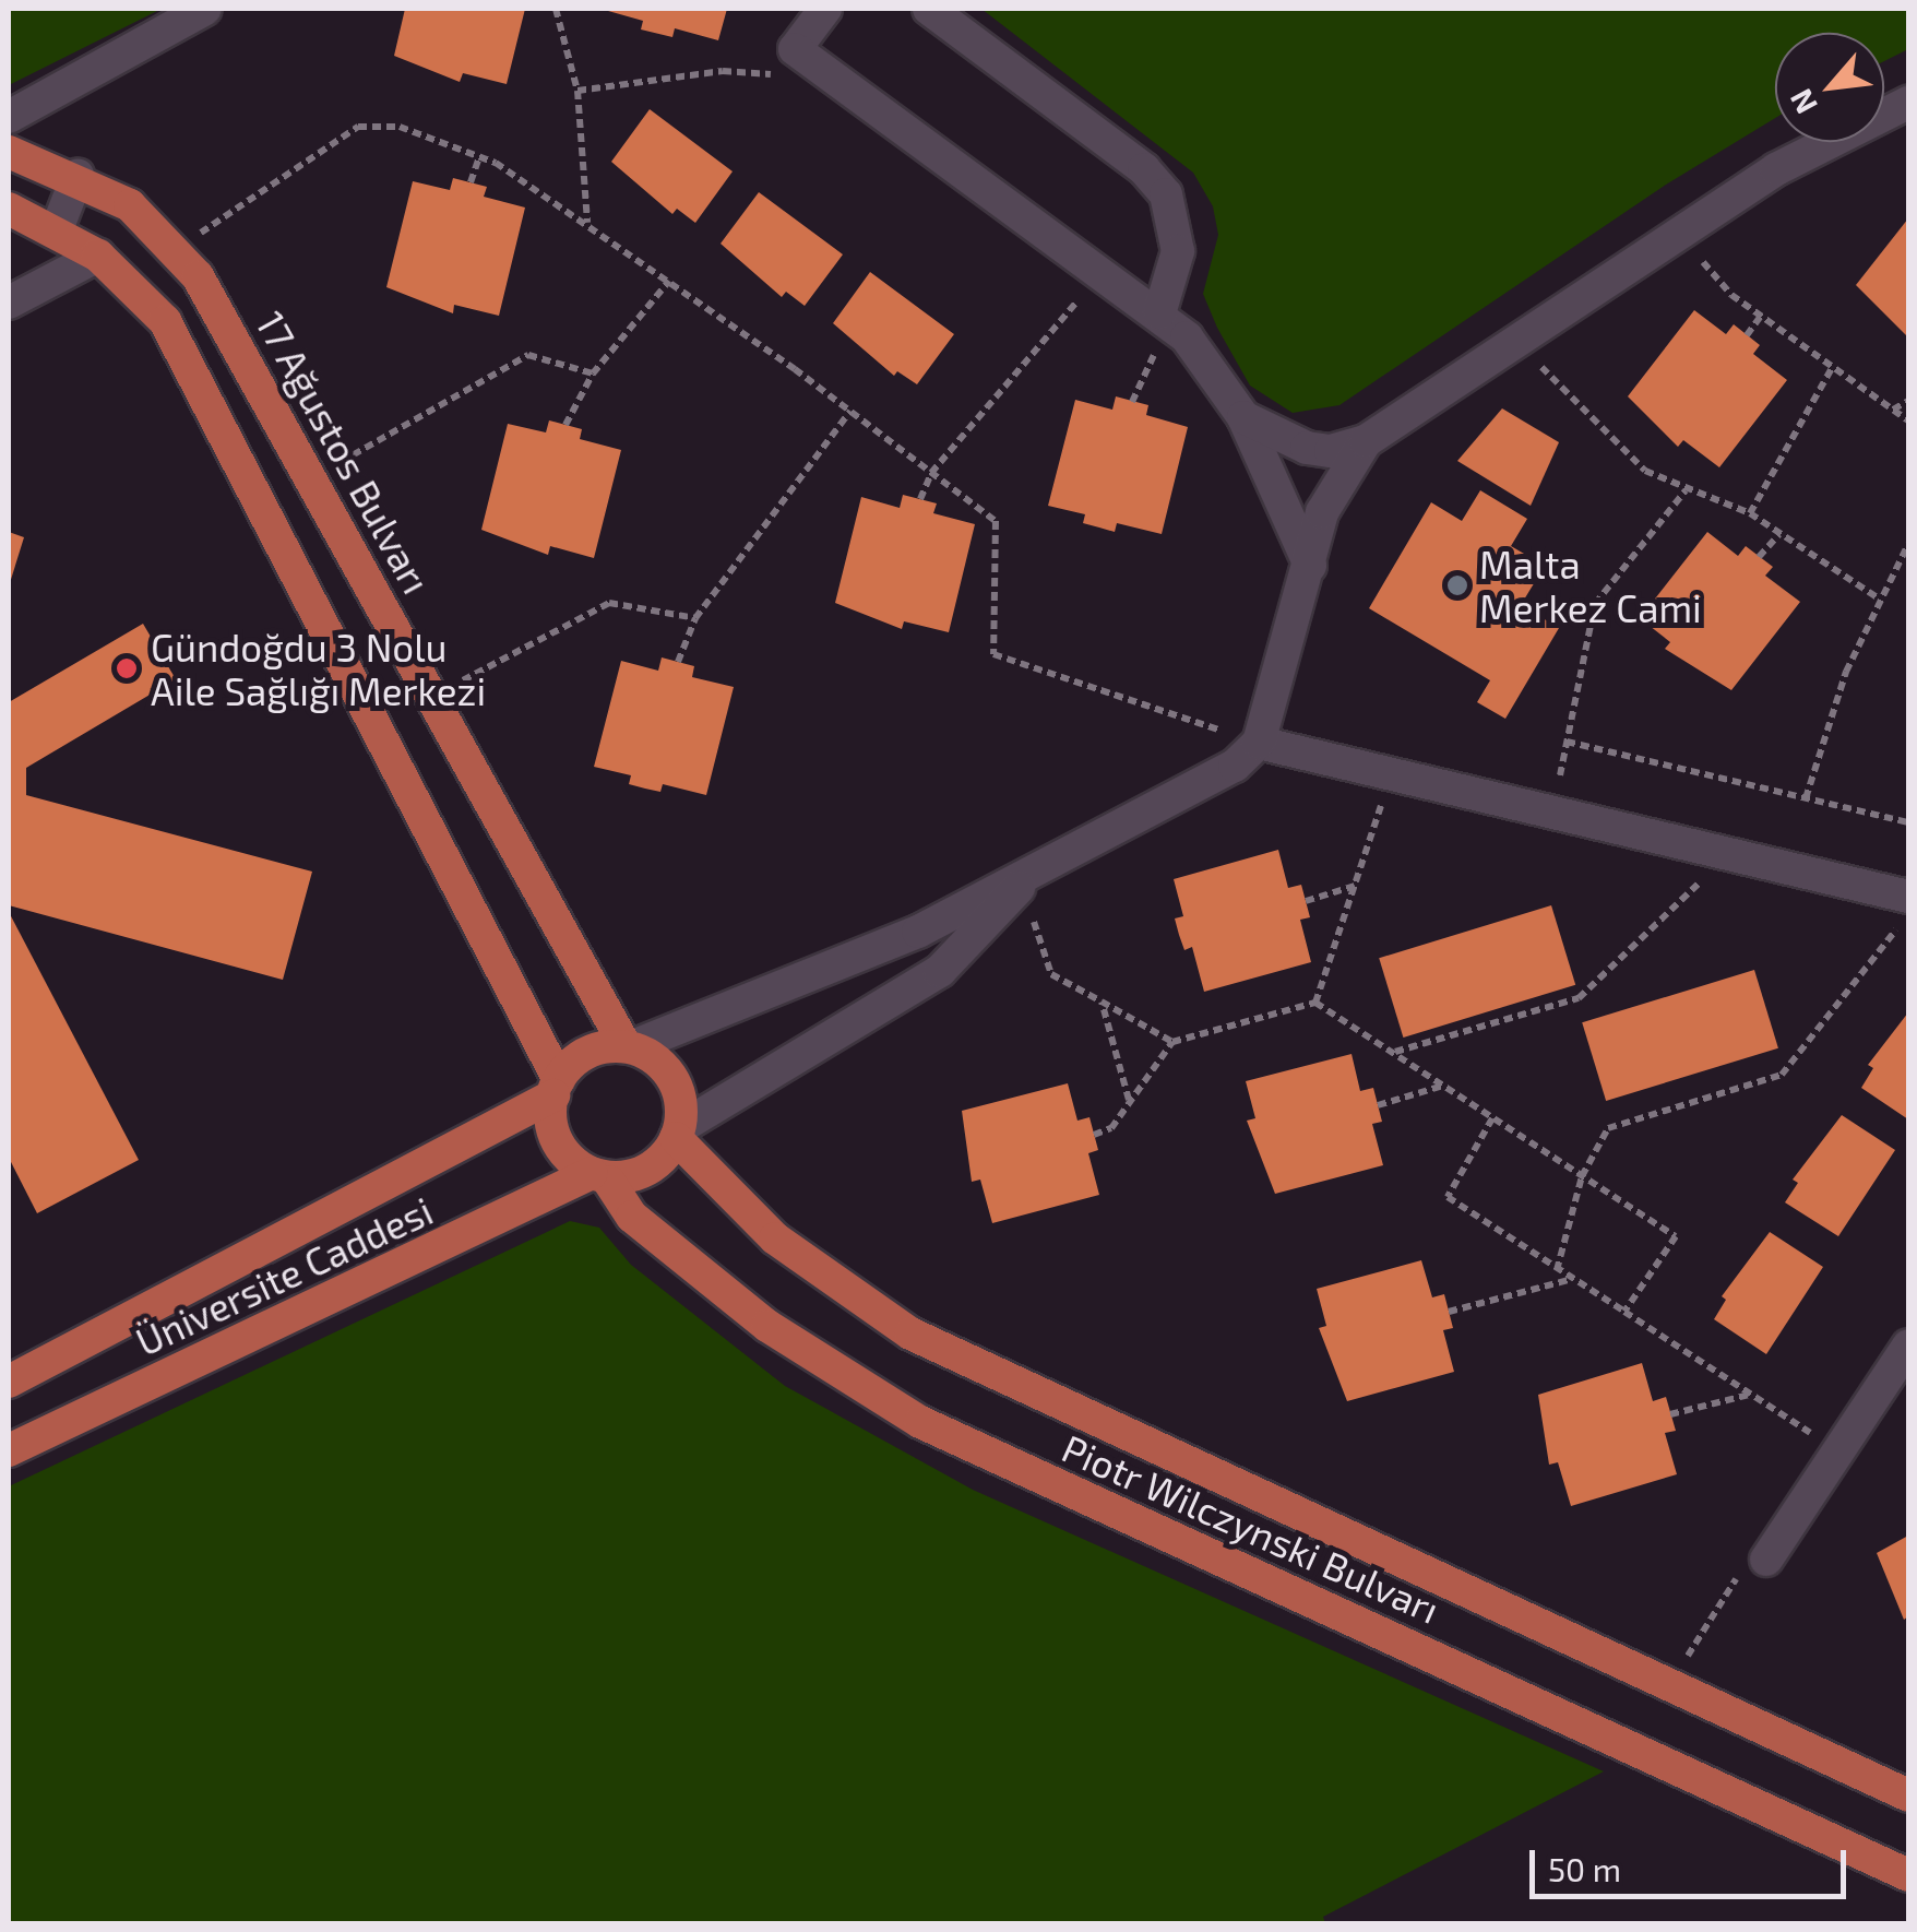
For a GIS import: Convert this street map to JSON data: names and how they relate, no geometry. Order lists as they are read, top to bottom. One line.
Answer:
{"streets":{"main road":["17 Ağustos Bulvarı","Üniversite Caddesi","Piotr Wilczynski Bulvarı"]},"crossings":[["17 Ağustos Bulvarı","Üniversite Caddesi"],["17 Ağustos Bulvarı","Piotr Wilczynski Bulvarı"],["Üniversite Caddesi","Piotr Wilczynski Bulvarı"]],"places":["Malta Merkez Cami","Gündoğdu 3 Nolu Aile Sağlığı Merkezi"],"scale_bar":"50 m","north":"bottom left"}
